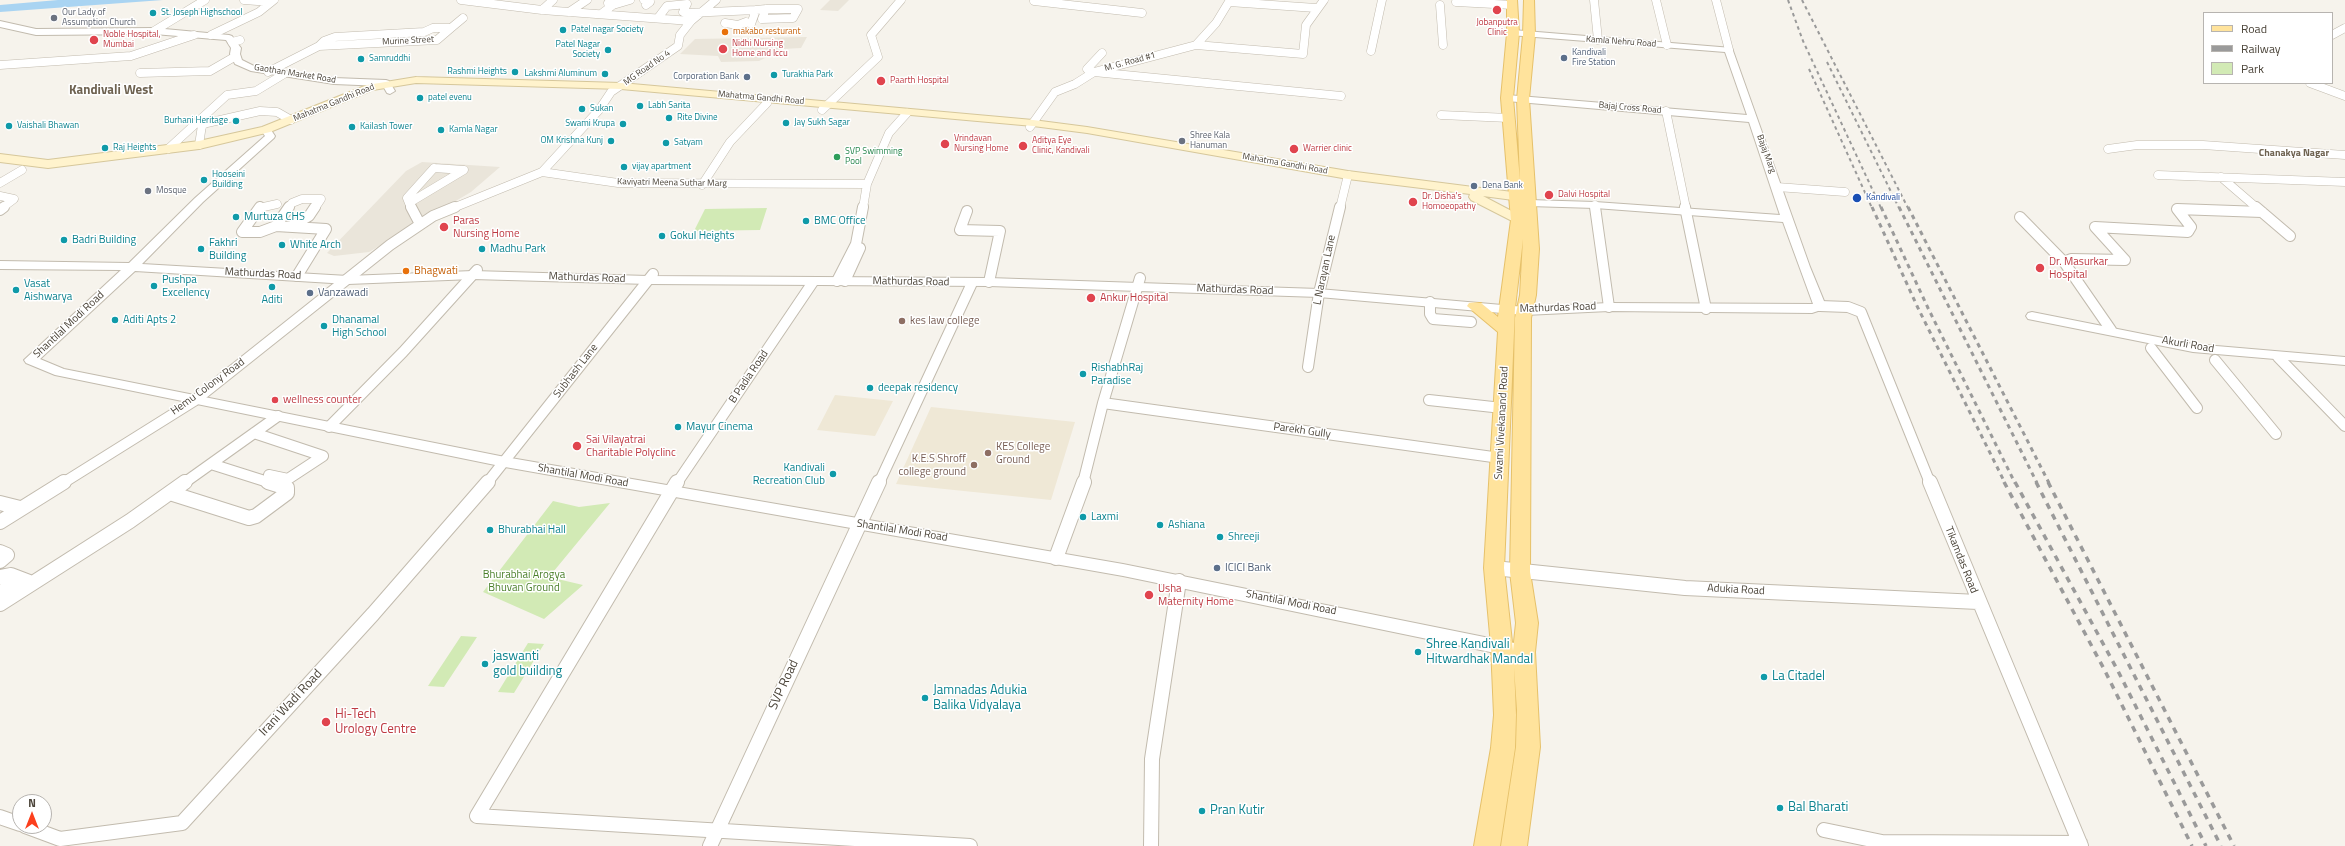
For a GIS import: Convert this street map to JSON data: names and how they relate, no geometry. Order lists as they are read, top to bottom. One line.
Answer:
{"streets":{"main road":["Mahatma Gandhi Road","Swami Vivekanand Road"],"street":["Murine Street","Kamla Nehru Road","M. G. Road #1","MG Road No 4","Gaothan Market Road","Bajaj Cross Road","Bajaj Marg","Kaviyatri Meena Suthar Marg","L Narayan Lane","Mathurdas Road","Shantilal Modi Road","Akurli Road","Subhash Lane","B Padia Road","Hemu Colony Road","Parekh Gully","Tikamdas Road","Adukia Road","SVP Road","Irani Wadi Road"]},"crossings":[["Murine Street","Gaothan Market Road"],["Kamla Nehru Road","Bajaj Marg"],["Kamla Nehru Road","Swami Vivekanand Road"],["M. G. Road #1","Mahatma Gandhi Road"],["MG Road No 4","Mahatma Gandhi Road"],["Gaothan Market Road","Mahatma Gandhi Road"],["Mahatma Gandhi Road","L Narayan Lane"],["Mahatma Gandhi Road","Shantilal Modi Road"],["Mahatma Gandhi Road","Swami Vivekanand Road"],["Bajaj Cross Road","Bajaj Marg"],["Bajaj Cross Road","Swami Vivekanand Road"],["Bajaj Marg","Mathurdas Road"],["Bajaj Marg","Tikamdas Road"],["Kaviyatri Meena Suthar Marg","Hemu Colony Road"],["L Narayan Lane","Mathurdas Road"],["Mathurdas Road","Shantilal Modi Road"],["Mathurdas Road","Subhash Lane"],["Mathurdas Road","B Padia Road"],["Mathurdas Road","Hemu Colony Road"],["Mathurdas Road","Swami Vivekanand Road"],["Mathurdas Road","Tikamdas Road"],["Mathurdas Road","SVP Road"],["Shantilal Modi Road","Subhash Lane"],["Shantilal Modi Road","B Padia Road"],["Shantilal Modi Road","Hemu Colony Road"],["Shantilal Modi Road","Swami Vivekanand Road"],["Shantilal Modi Road","SVP Road"],["Shantilal Modi Road","Irani Wadi Road"],["Subhash Lane","Irani Wadi Road"],["B Padia Road","SVP Road"],["Swami Vivekanand Road","Parekh Gully"],["Swami Vivekanand Road","Adukia Road"],["Tikamdas Road","Adukia Road"]],"districts":["Kandivali West","Chanakya Nagar"],"parks":["Bhurabhai Arogya Bhuvan Ground"],"places":["Jobanputra Clinic","St. Joseph Highschool","Our Lady of Assumption Church","Patel nagar Society","makabo resturant","Noble Hospital, Mumbai","Nidhi Nursing Home and Iccu","Patel Nagar Society","Kandivali Fire Station","Samruddhi","Rashmi Heights","Lakshmi Aluminum","Turakhia Park","Corporation Bank","Paarth Hospital","patel evenu","Labh Sarita","Sukan","Rite Divine","Burhani Heritage","Jay Sukh Sagar","Swami Krupa","Vaishali Bhawan","Kailash Tower","Kamla Nagar","OM Krishna Kunj","Shree Kala Hanuman","Satyam","Vrindavan Nursing Home","Aditya Eye Clinic, Kandivali","Raj Heights","Warrier clinic","SVP Swimming Pool","vijay apartment","Hooseini Building","Dena Bank","Mosque","Dalvi Hospital","Kandivali","Dr. Disha's Homoeopathy","Murtuza CHS","BMC Office","Paras Nursing Home","Gokul Heights","Badri Building","White Arch","Fakhri Building","Madhu Park","Dr. Masurkar Hospital","Bhagwati","Pushpa Excellency","Aditi","Vasat Aishwarya","Vanzawadi","Ankur Hospital","Aditi Apts 2","kes law college","Dhanamal High School","RishabhRaj Paradise","deepak residency","wellness counter","Mayur Cinema","Sai Vilayatrai Charitable Polyclinc","KES College Ground","K.E.S Shroff college ground","Kandivali Recreation Club","Laxmi","Ashiana","Bhurabhai Hall","Shreeji","ICICI Bank","Usha Maternity Home","Shree Kandivali Hitwardhak Mandal","jaswanti gold building","La Citadel","Jamnadas Adukia Balika Vidyalaya","Hi-Tech Urology Centre","Bal Bharati","Pran Kutir"],"legend":["Road","Railway","Park"],"north":"top"}
